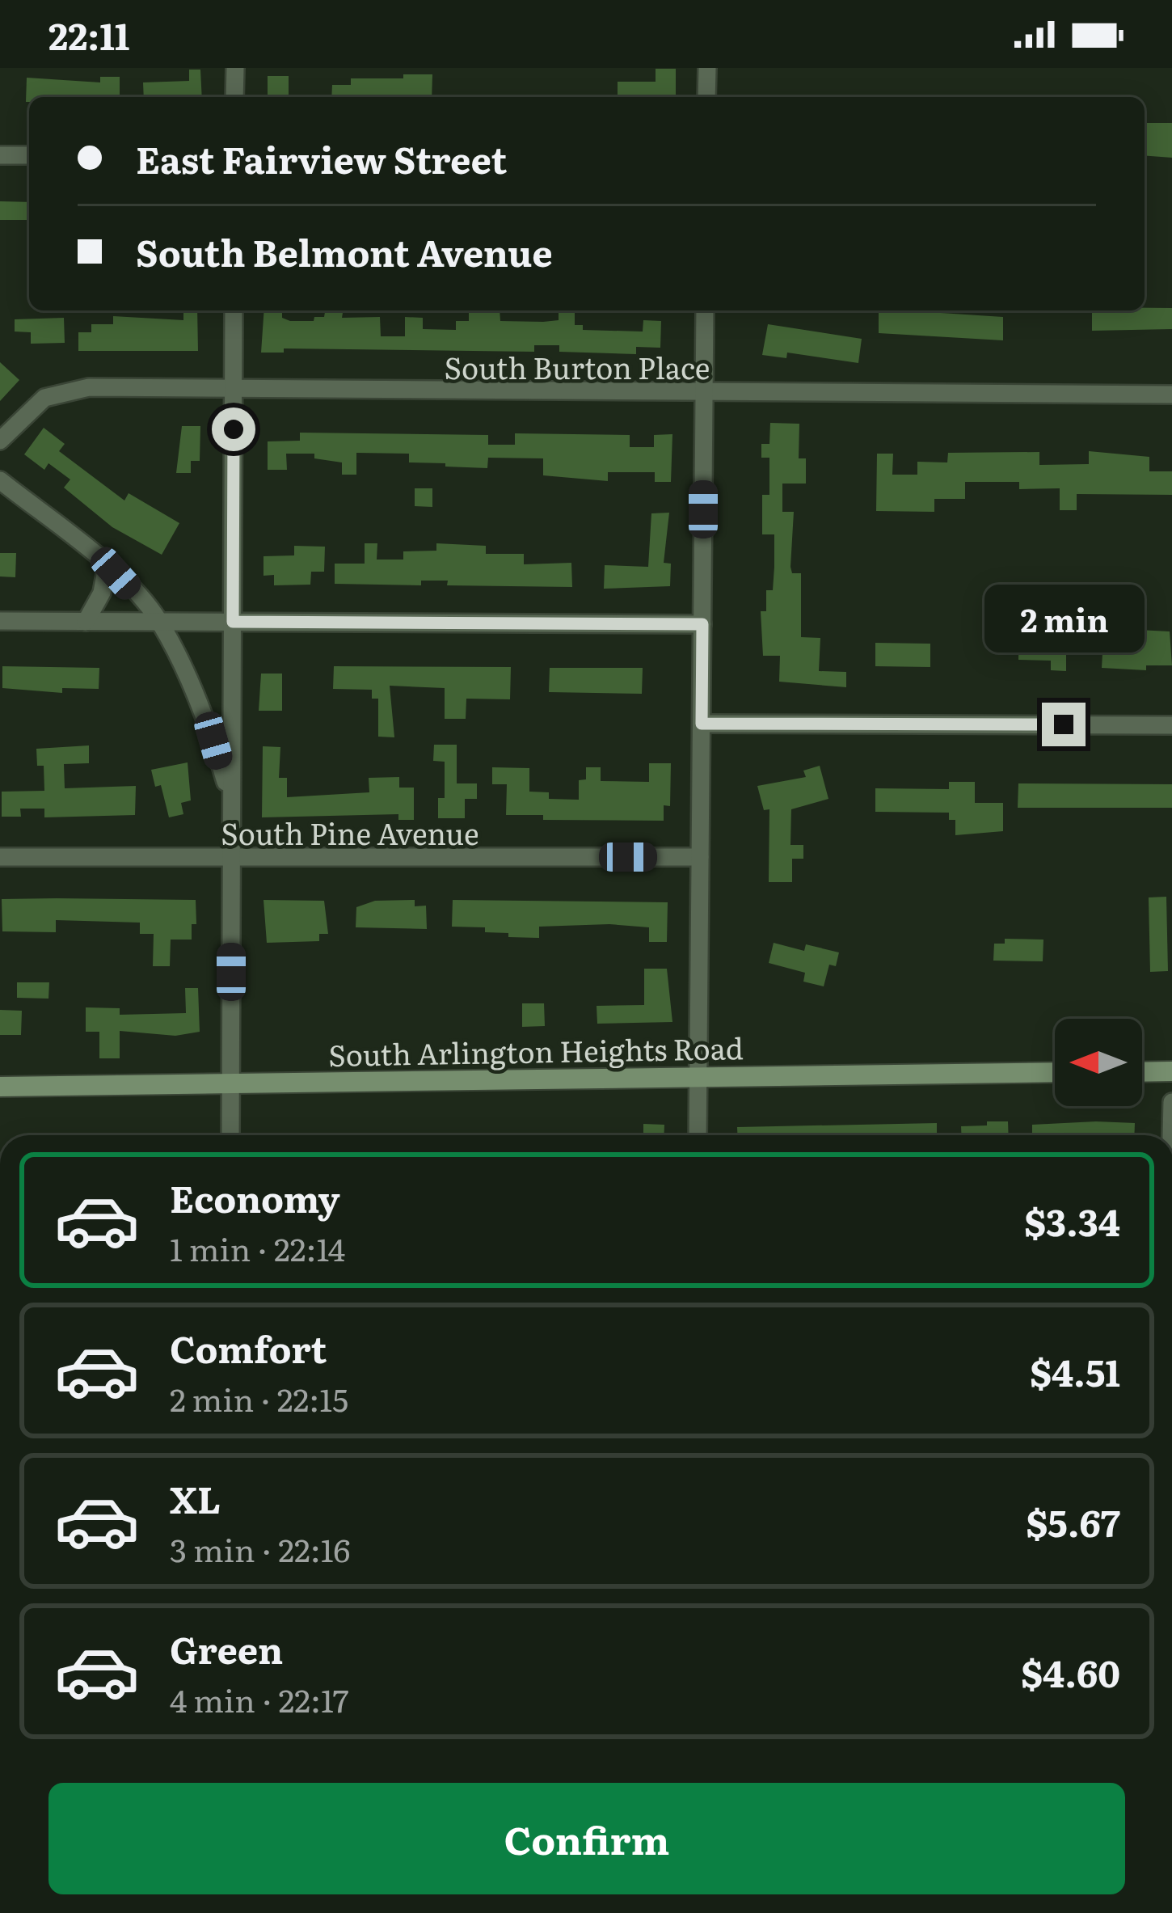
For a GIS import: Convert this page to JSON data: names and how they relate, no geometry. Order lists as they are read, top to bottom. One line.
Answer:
{"streets":{"main road":["South Arlington Heights Road"],"street":["South Burton Place","South Pine Avenue"]},"north":"left","page":{"status":"22:11","banner":["East Fairview Street","South Belmont Avenue"],"bubble":"2 min","list":[{"name":"Economy","note":"1 min · 22:14","value":"$3.34"},{"name":"Comfort","note":"2 min · 22:15","value":"$4.51"},{"name":"XL","note":"3 min · 22:16","value":"$5.67"},{"name":"Green","note":"4 min · 22:17","value":"$4.60"}],"buttons":"Confirm"}}
